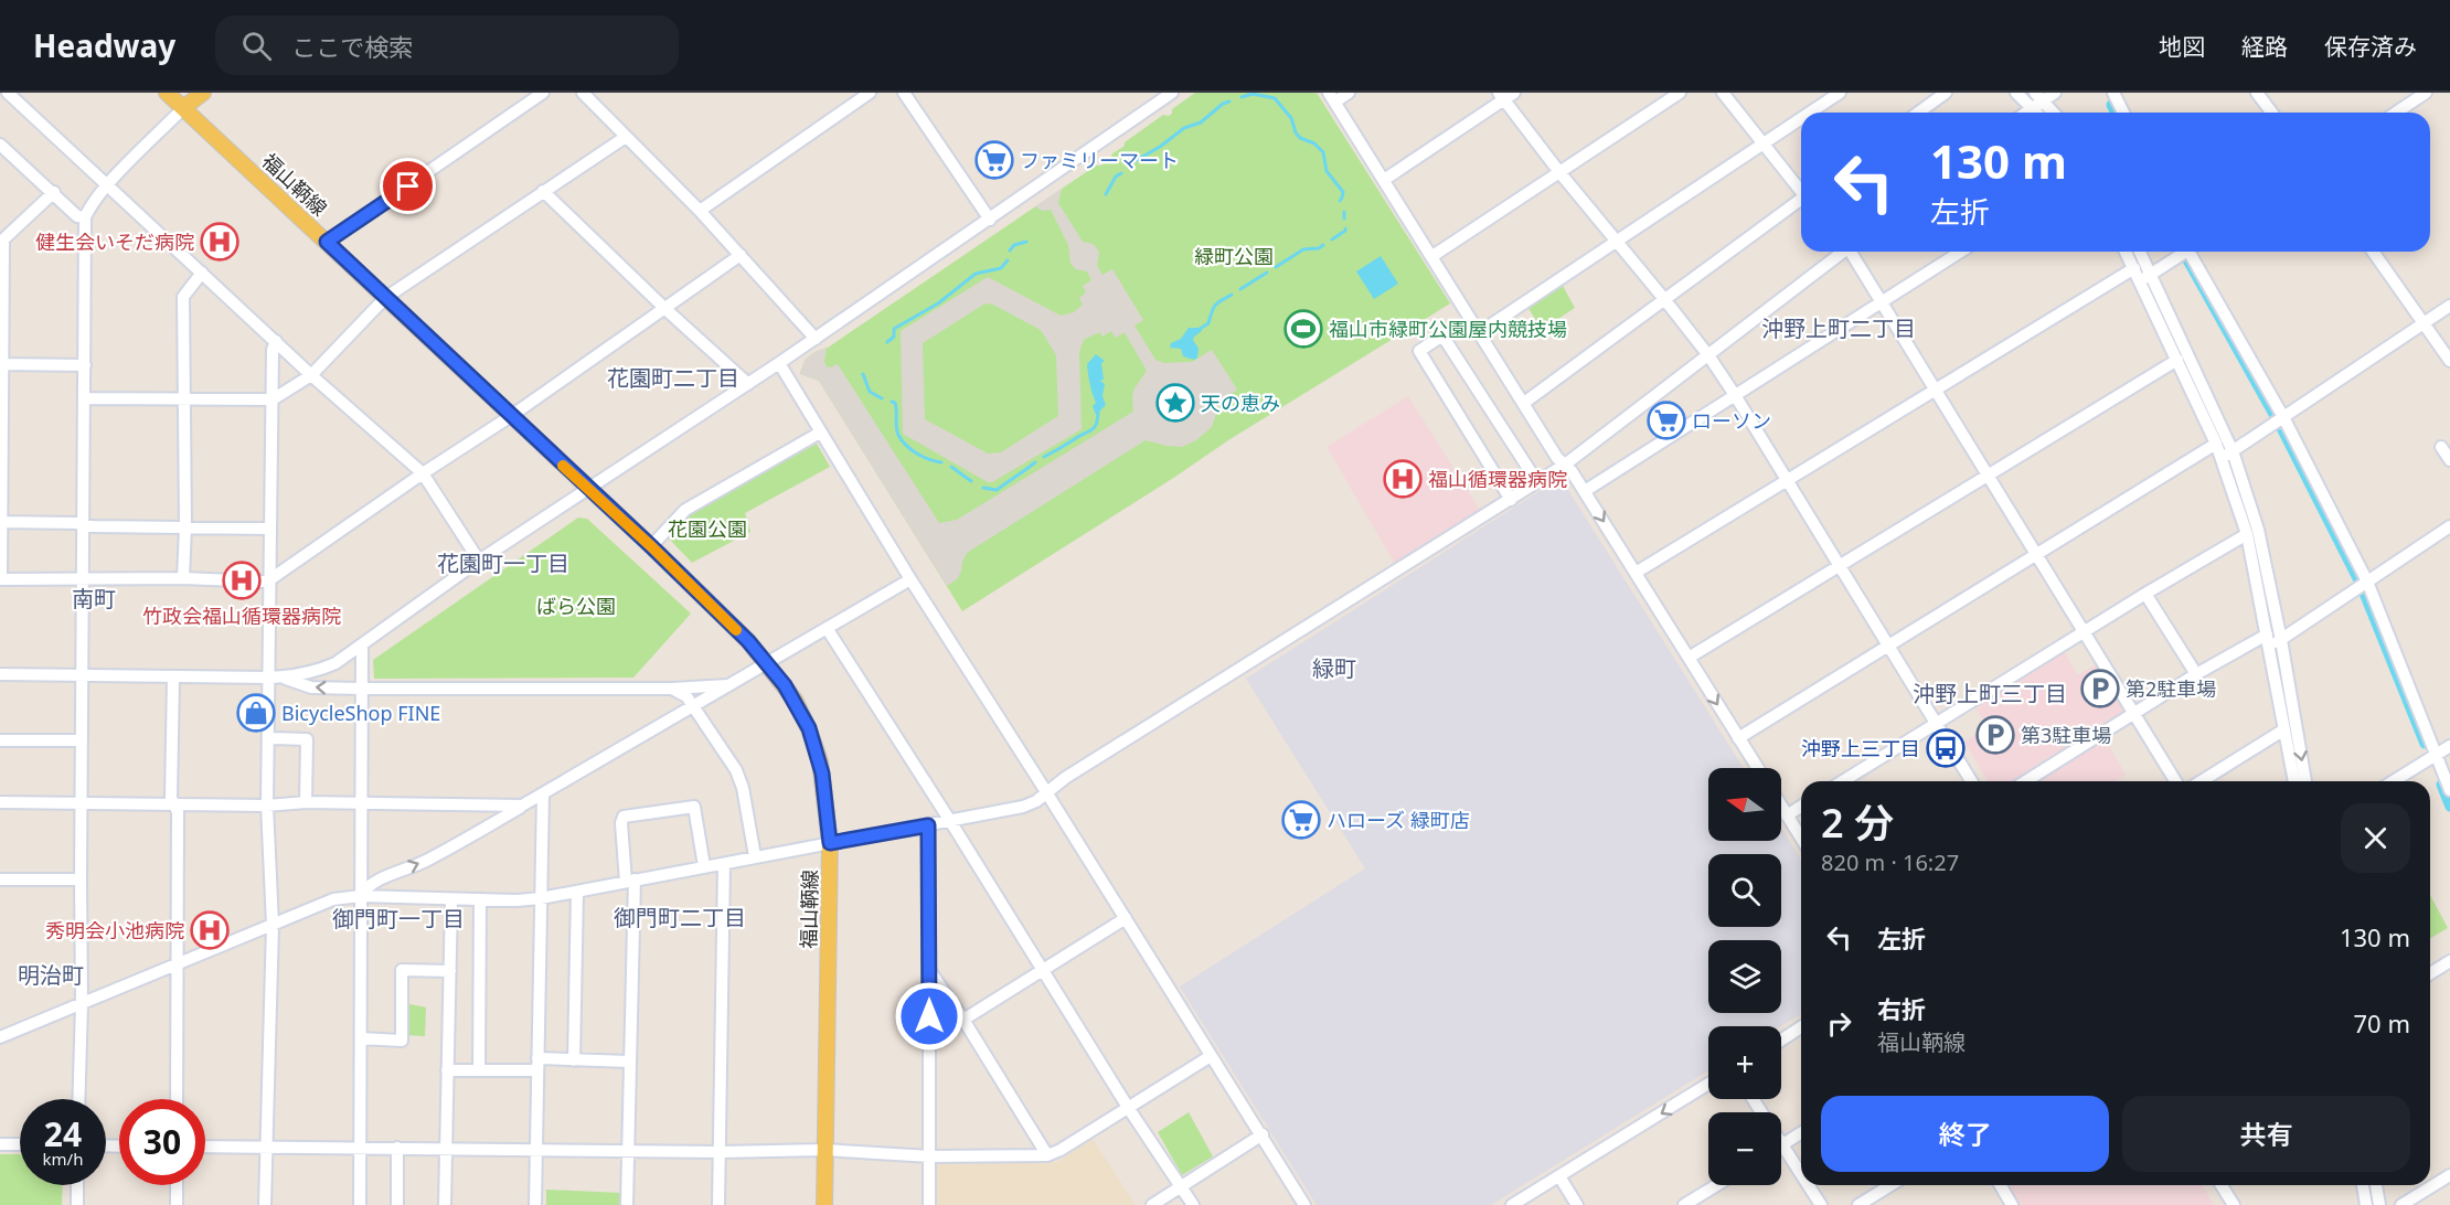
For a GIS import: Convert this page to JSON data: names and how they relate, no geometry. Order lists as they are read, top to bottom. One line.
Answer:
{"streets":{"main road":["福山鞆線"]},"districts":["沖野上町二丁目","花園町二丁目","花園町一丁目","南町","緑町","沖野上町三丁目","御門町二丁目","御門町一丁目","明治町"],"parks":["緑町公園","花園公園","ばら公園"],"places":{"supermarket":["ファミリーマート","ローソン","ハローズ 緑町店"],"hospital":["健生会いそだ病院","福山循環器病院","竹政会福山循環器病院","秀明会小池病院"],"sports":["福山市緑町公園屋内競技場"],"place":["天の恵み"],"parking":["第2駐車場","第3駐車場"],"shop":["BicycleShop FINE"],"bus stop":["沖野上三丁目"]},"north":"left","page":{"header":"Headway","search":"ここで検索","nav":["地図","経路","保存済み"],"turn":["130 m","左折"],"map_buttons":["+","−"],"heading":["2 分","820 m · 16:27"],"list":[{"name":"左折","value":"130 m"},{"name":"右折","note":"福山鞆線","value":"70 m"}],"buttons":["終了","共有"],"speed":"24 km/h","limit":"30"}}
